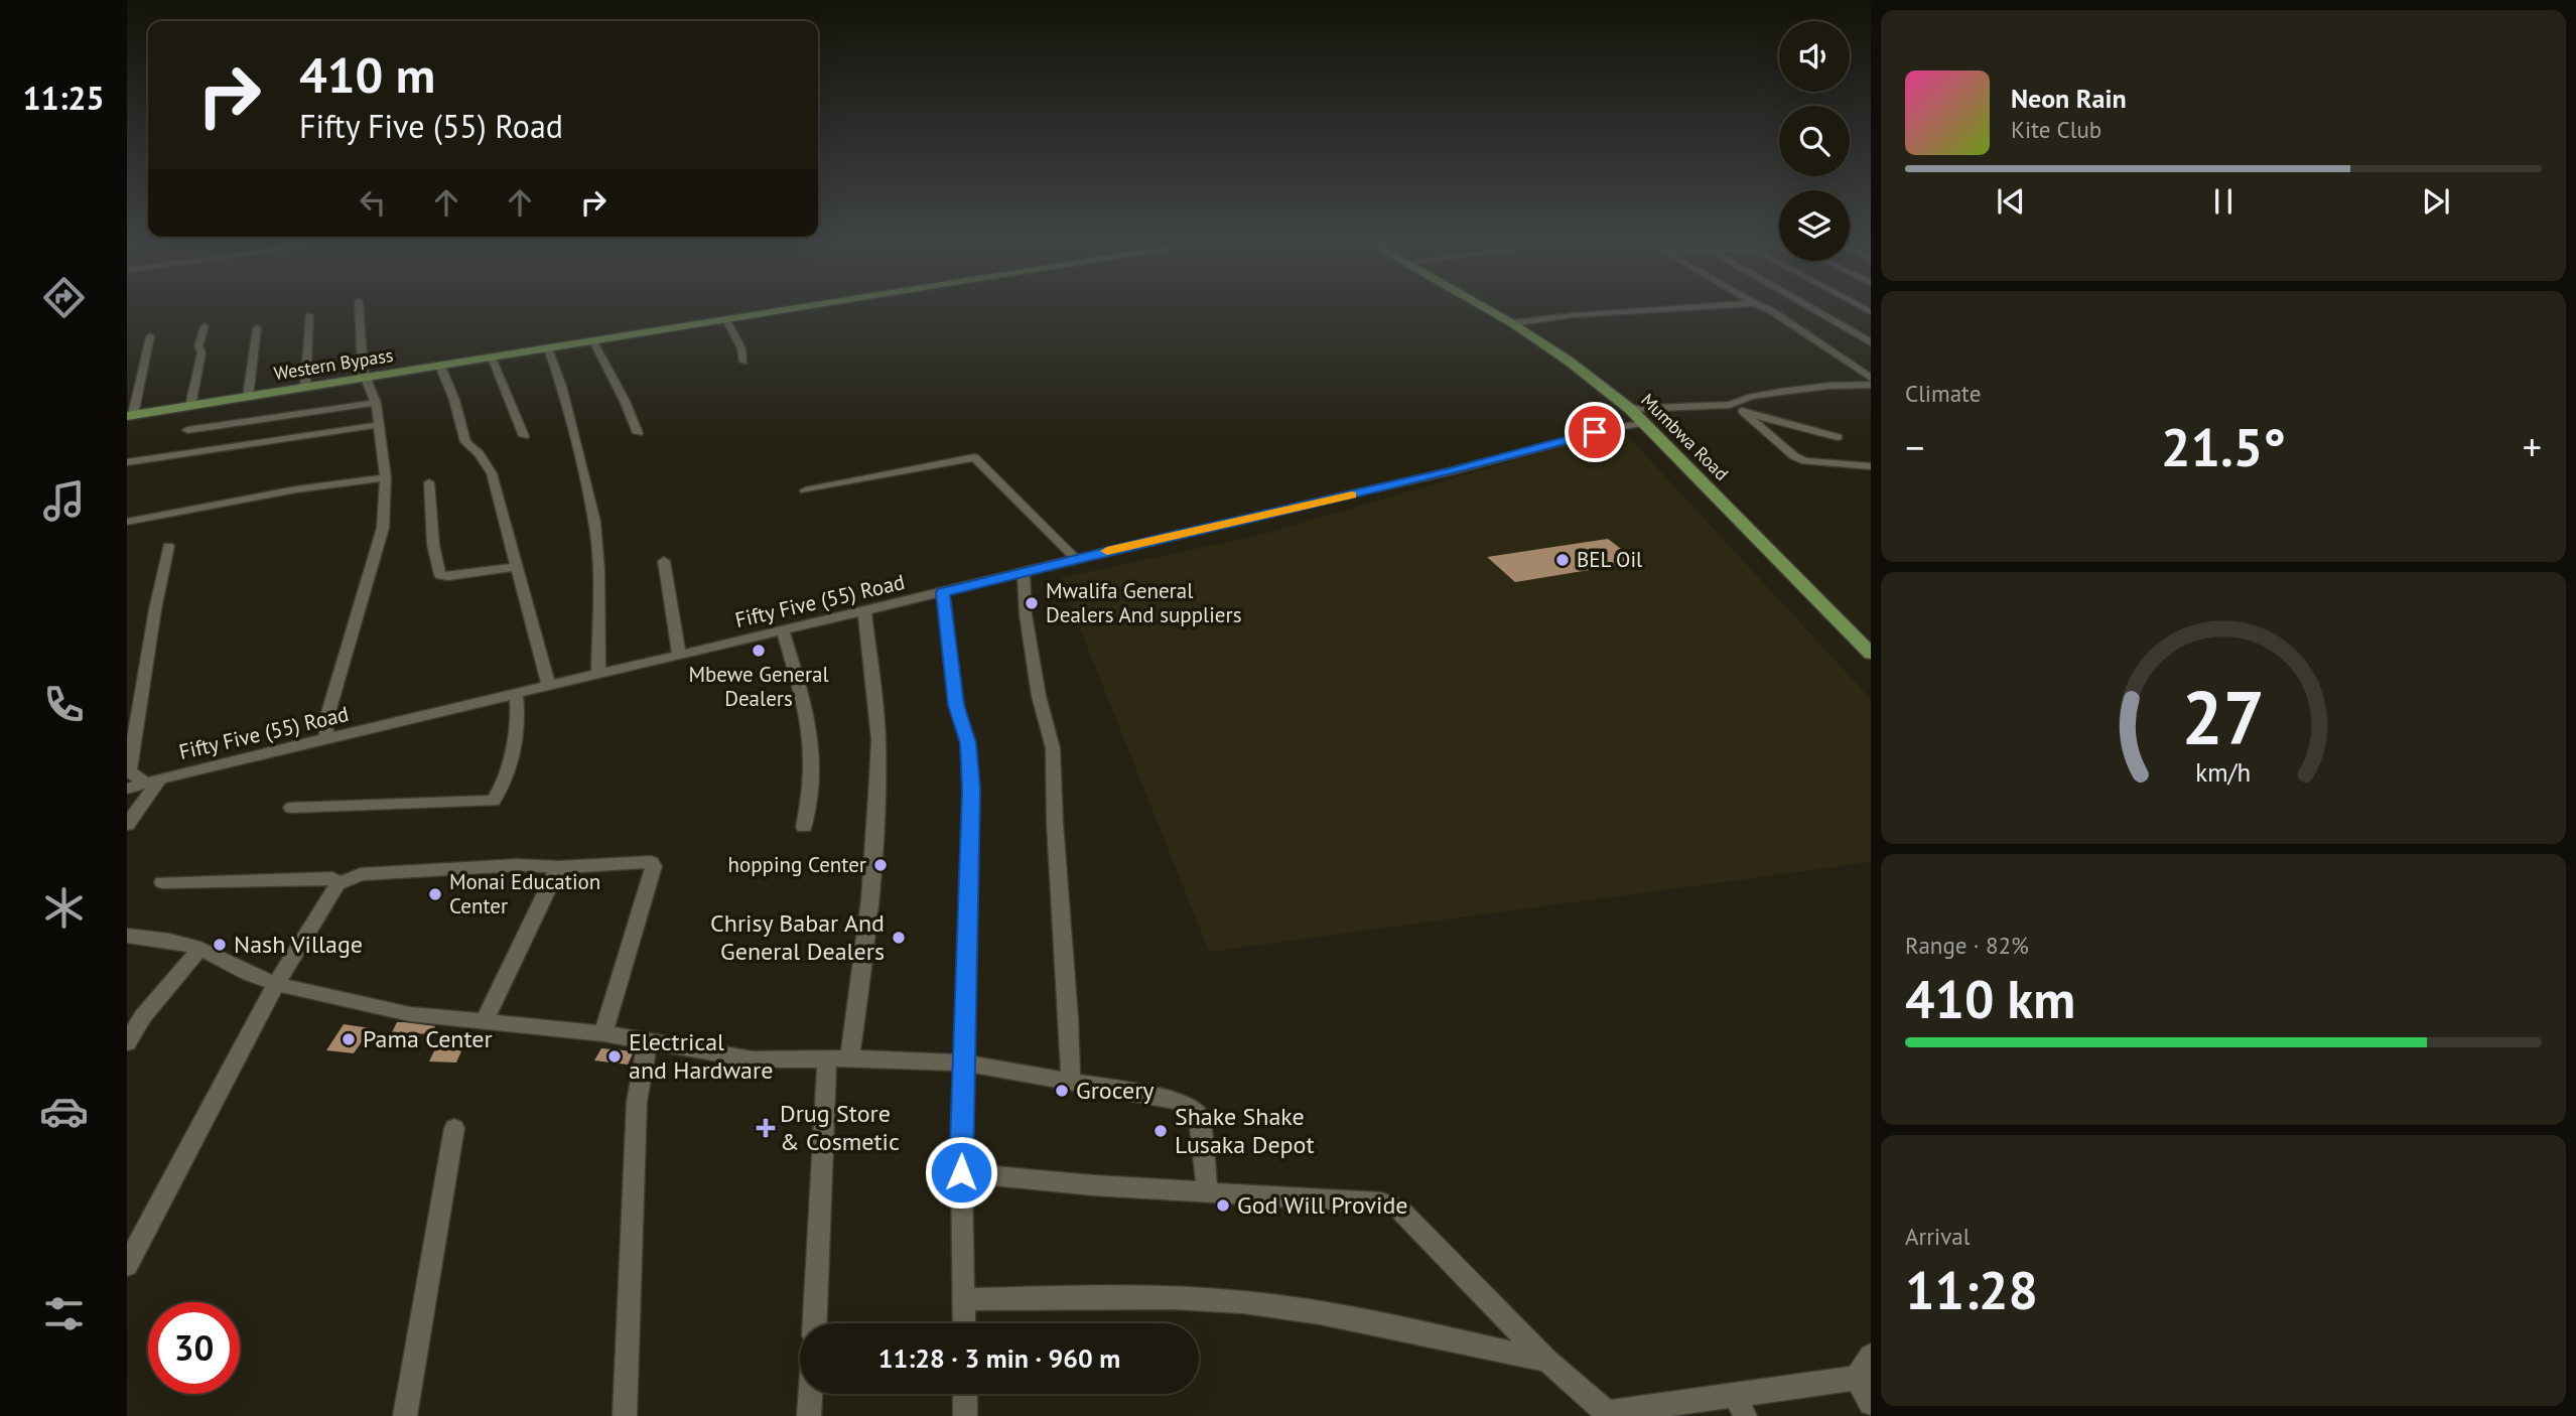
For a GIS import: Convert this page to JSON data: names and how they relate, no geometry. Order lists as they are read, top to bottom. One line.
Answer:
{"streets":{"main road":["Western Bypass","Mumbwa Road"],"street":["Fifty Five (55) Road"]},"crossings":[["Mumbwa Road","Fifty Five (55) Road"]],"places":{"other":["BEL Oil","Mwalifa General Dealers And suppliers","Mbewe General Dealers","hopping Center","Monai Education Center","Chrisy Babar And General Dealers","Nash Village","Pama Center","Electrical and Hardware","Grocery","Shake Shake Lusaka Depot","God Will Provide"],"health":["Drug Store & Cosmetic"]},"page":{"tabs":"11:25","turn":["410 m","Fifty Five (55) Road"],"song":["Neon Rain","Kite Club"],"tile":["Climate",["Range · 82%","410 km"],["Arrival","11:28"]],"heat":["−","21.5°","+"],"limit":"30","trip":"11:28 · 3 min · 960 m","gauge":["27","km/h"]}}
